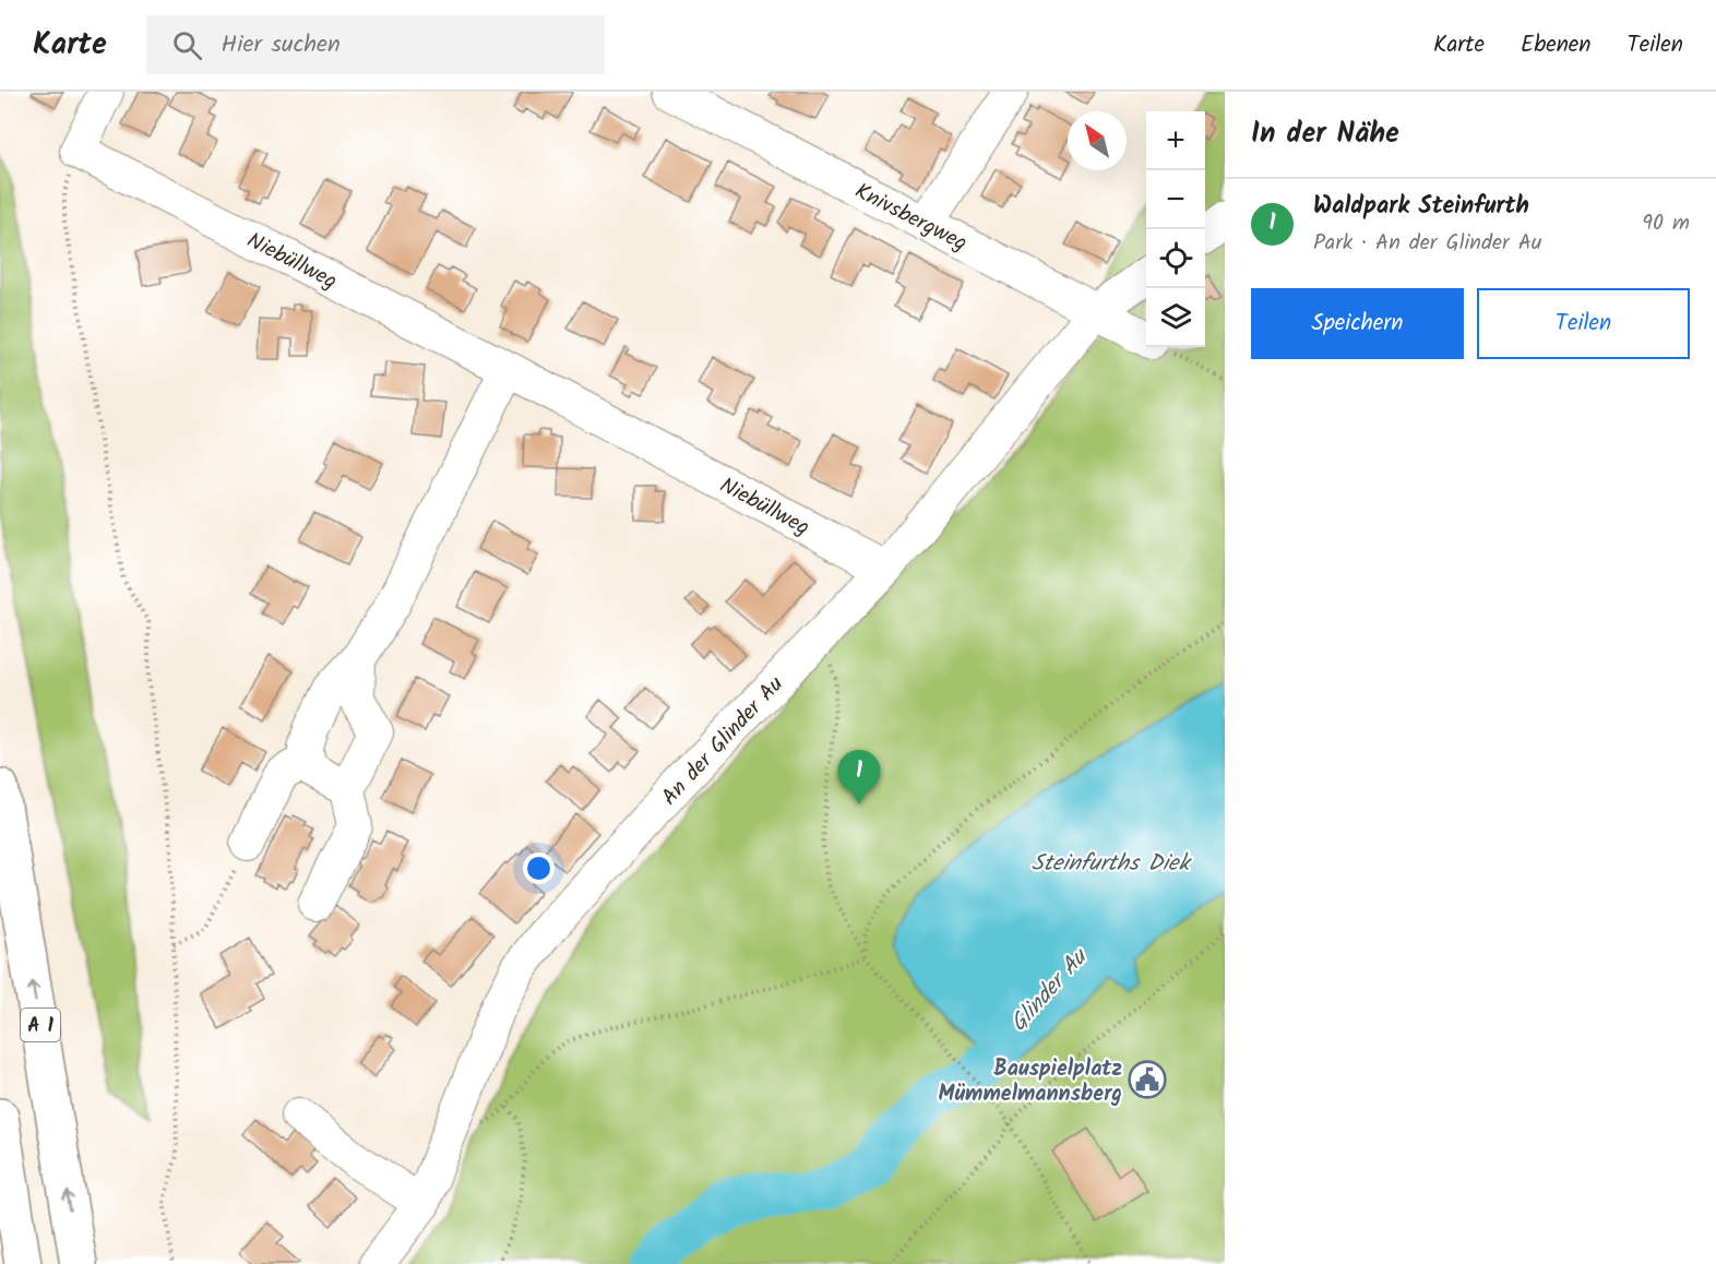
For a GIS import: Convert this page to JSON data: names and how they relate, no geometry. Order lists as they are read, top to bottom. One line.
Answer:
{"streets":{"highway":["A 1"],"street":["Knivsbergweg","Niebüllweg","An der Glinder Au"]},"crossings":[["Knivsbergweg","An der Glinder Au"],["Niebüllweg","An der Glinder Au"]],"water":["Steinfurths Diek","Glinder Au"],"places":{"public building":["Bauspielplatz Mümmelmannsberg"]},"north":"top left","page":{"header":"Karte","search":"Hier suchen","nav":["Karte","Ebenen","Teilen"],"heading":"In der Nähe","map_buttons":["+","−"],"list":[{"mark":"1","name":"Waldpark Steinfurth","note":"Park · An der Glinder Au","value":"90 m"}],"buttons":["Speichern","Teilen"],"pins":"1"}}
